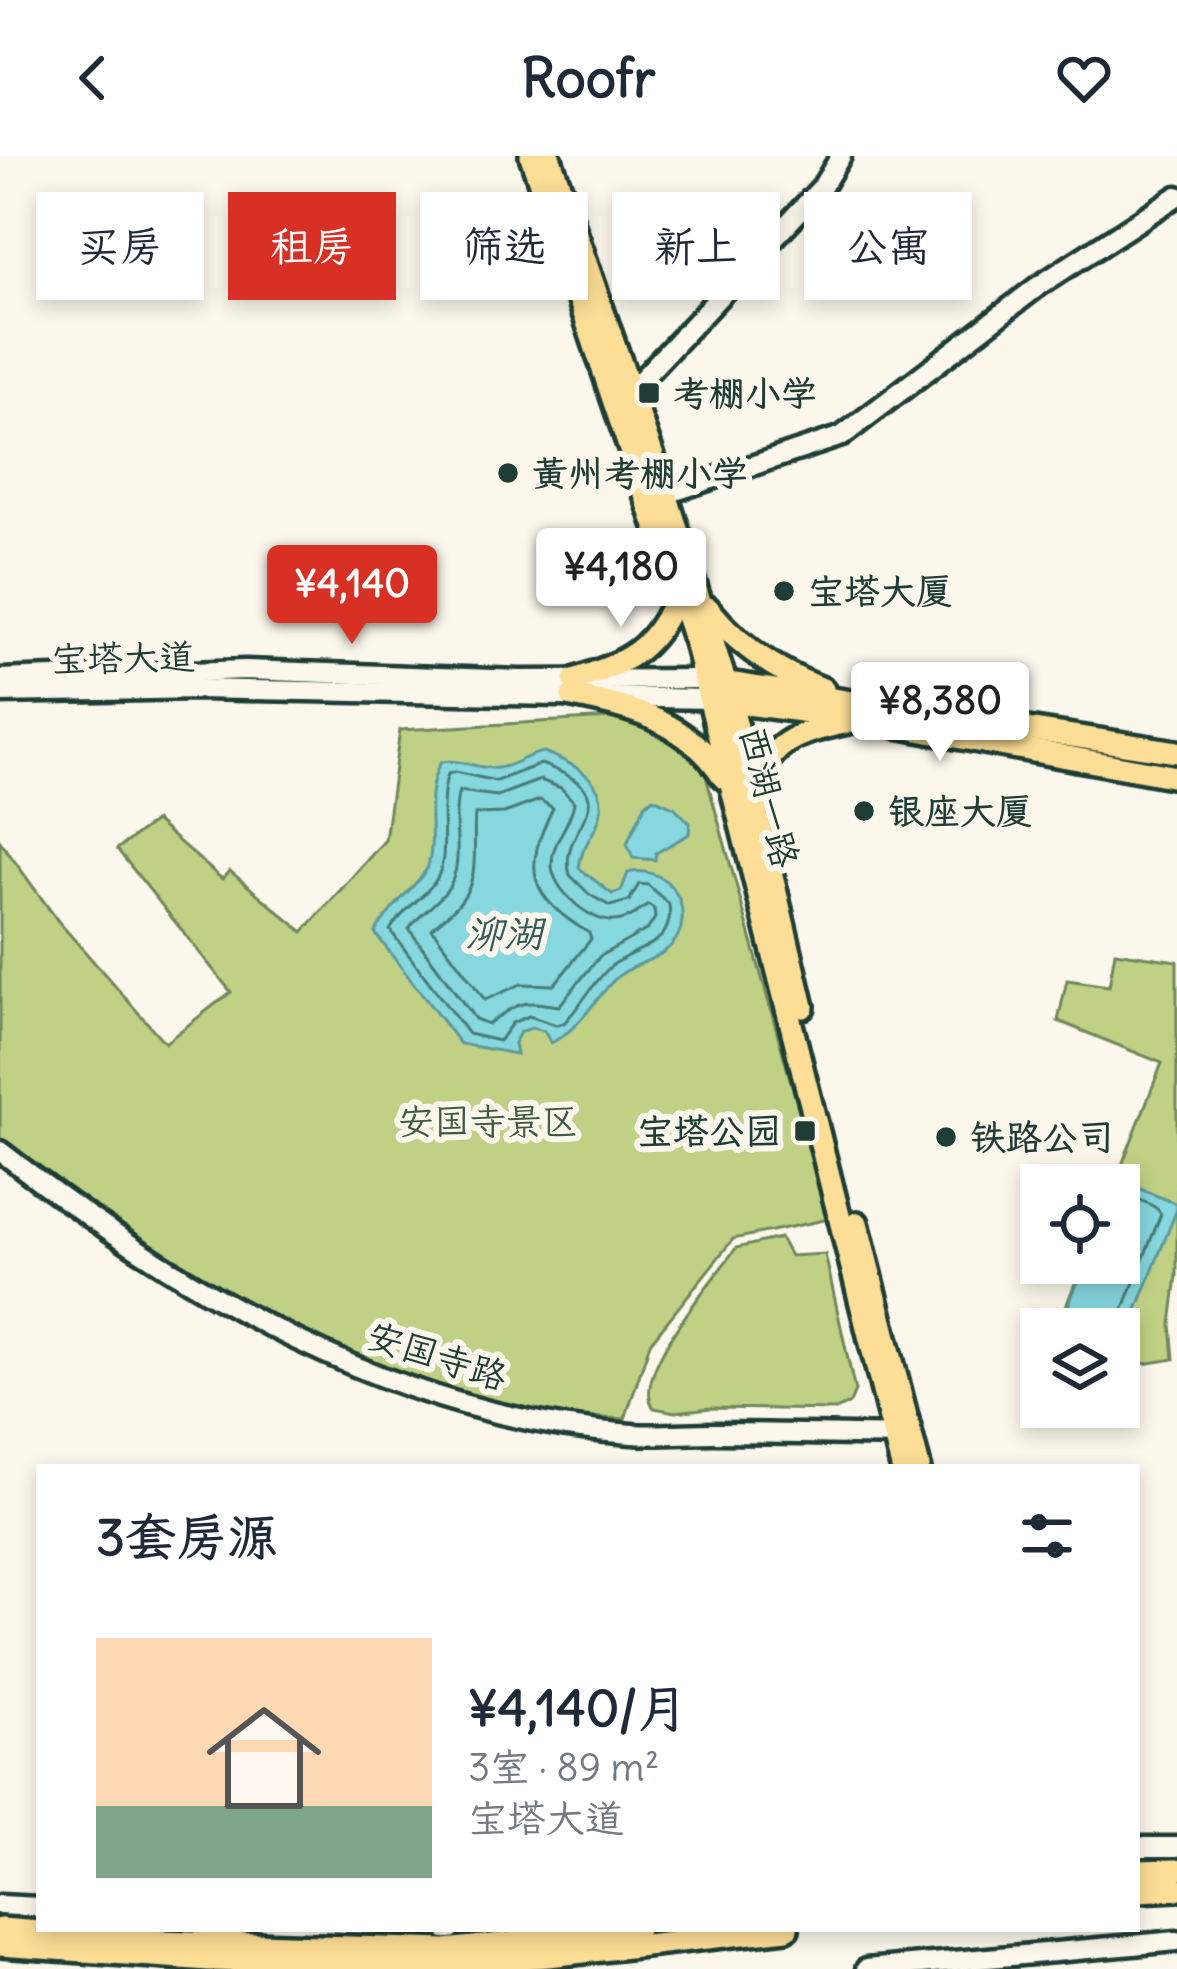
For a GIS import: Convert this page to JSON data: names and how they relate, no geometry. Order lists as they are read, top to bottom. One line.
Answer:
{"streets":{"main road":["宝塔大道","西湖一路"],"street":["安国寺路"]},"crossings":[["宝塔大道","西湖一路"],["西湖一路","安国寺路"]],"water":["泖湖"],"parks":["安国寺景区"],"places":{"transit":["考棚小学","宝塔公园"],"other":["黄州考棚小学","宝塔大厦","银座大厦","铁路公司"]},"page":{"header":"Roofr","chip":["买房","租房","筛选","新上","公寓"],"price":["¥4,180","¥4,140","¥8,380"],"heading":"3套房源","list":[{"name":"¥4,140/月","note":"3室 · 89 m² · 宝塔大道"}]}}
